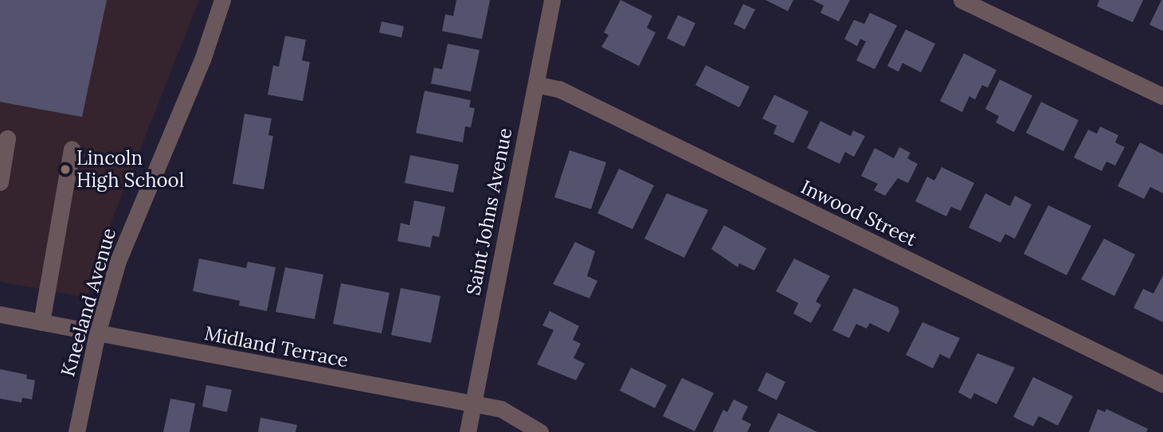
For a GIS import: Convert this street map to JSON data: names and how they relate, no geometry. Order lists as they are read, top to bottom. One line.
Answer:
{"streets":{"street":["Saint Johns Avenue","Inwood Street","Kneeland Avenue","Midland Terrace"]},"crossings":[["Saint Johns Avenue","Inwood Street"],["Saint Johns Avenue","Midland Terrace"],["Kneeland Avenue","Midland Terrace"]],"places":["Lincoln High School"]}
